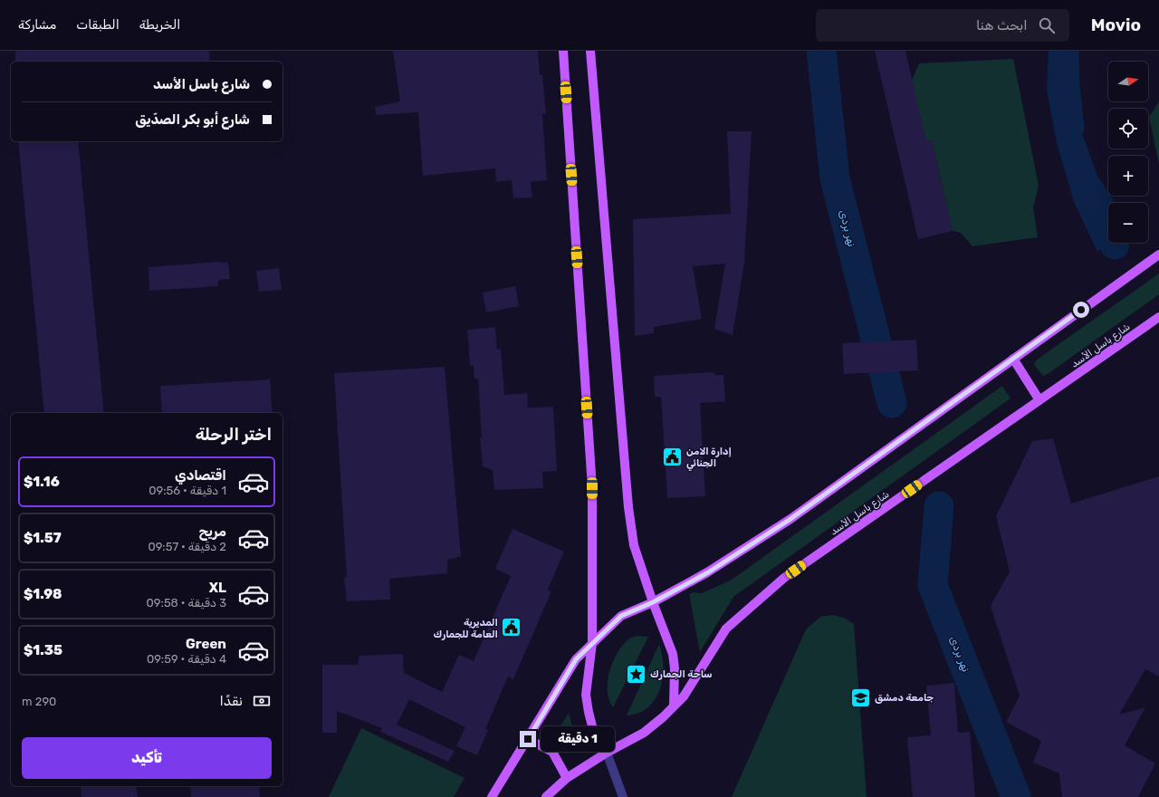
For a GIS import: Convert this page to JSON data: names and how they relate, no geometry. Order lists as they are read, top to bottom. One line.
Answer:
{"streets":{"main road":["شارع باسل الأسد"]},"water":["نهر بردى"],"places":{"public building":["إدارة الامن الجنائي","المديرية العامة للجمارك"],"place":["ساحة الجمارك"],"school or university":["جامعة دمشق"]},"north":"right","page":{"header":"Movio","search":"ابحث هنا","nav":["الخريطة","الطبقات","مشاركة"],"map_buttons":["+","−"],"banner":["شارع باسل الأسد","شارع أبو بكر الصدّيق"],"heading":"اختر الرحلة","list":[{"name":"اقتصادي","note":"1 دقيقة · 09:56","value":"$1.16"},{"name":"مريح","note":"2 دقيقة · 09:57","value":"$1.57"},{"name":"XL","note":"3 دقيقة · 09:58","value":"$1.98"},{"name":"Green","note":"4 دقيقة · 09:59","value":"$1.35"}],"pay":["نقدًا","290 m"],"bubble":"1 دقيقة","buttons":"تأكيد"}}
